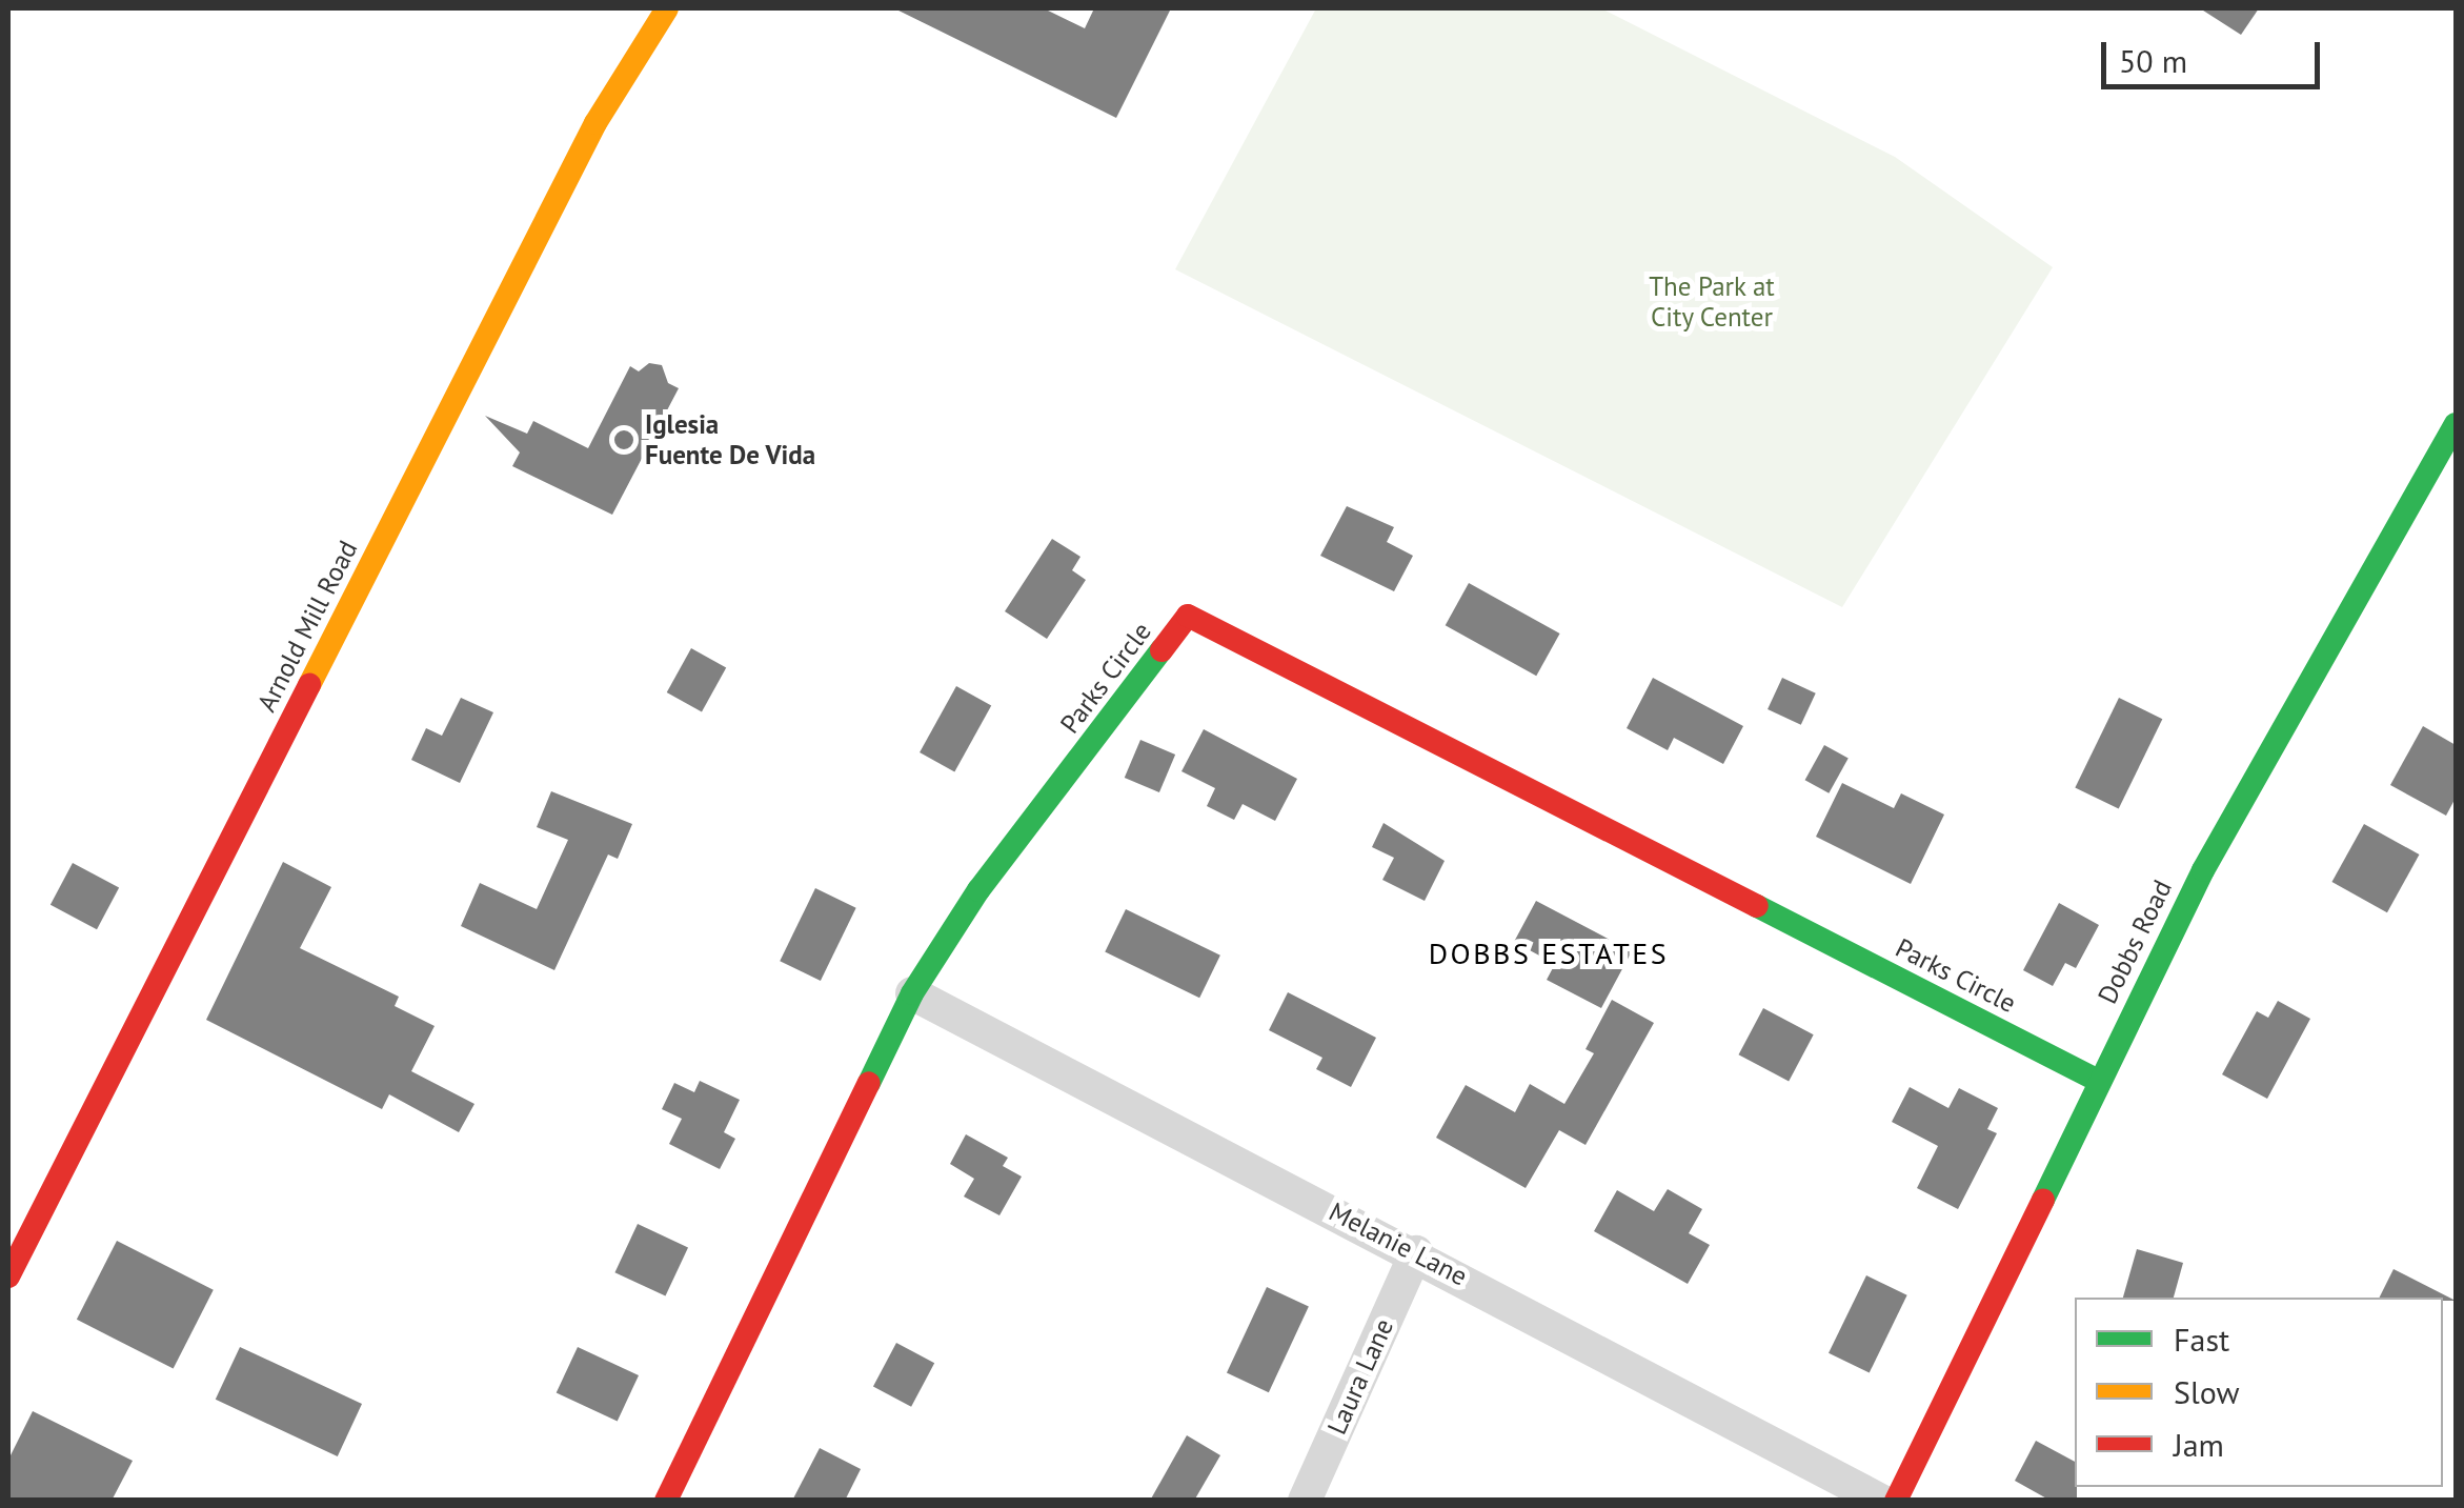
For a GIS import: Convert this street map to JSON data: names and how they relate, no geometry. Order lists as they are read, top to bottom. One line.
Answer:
{"streets":{"street":["Arnold Mill Road","Parks Circle","Dobbs Road","Melanie Lane","Laura Lane"]},"crossings":[["Parks Circle","Dobbs Road"],["Parks Circle","Melanie Lane"],["Melanie Lane","Laura Lane"]],"districts":["DOBBS ESTATES"],"parks":["The Park at City Center"],"places":["Iglesia Fuente De Vida"],"legend":["Fast","Slow","Jam"],"scale_bar":"50 m"}
